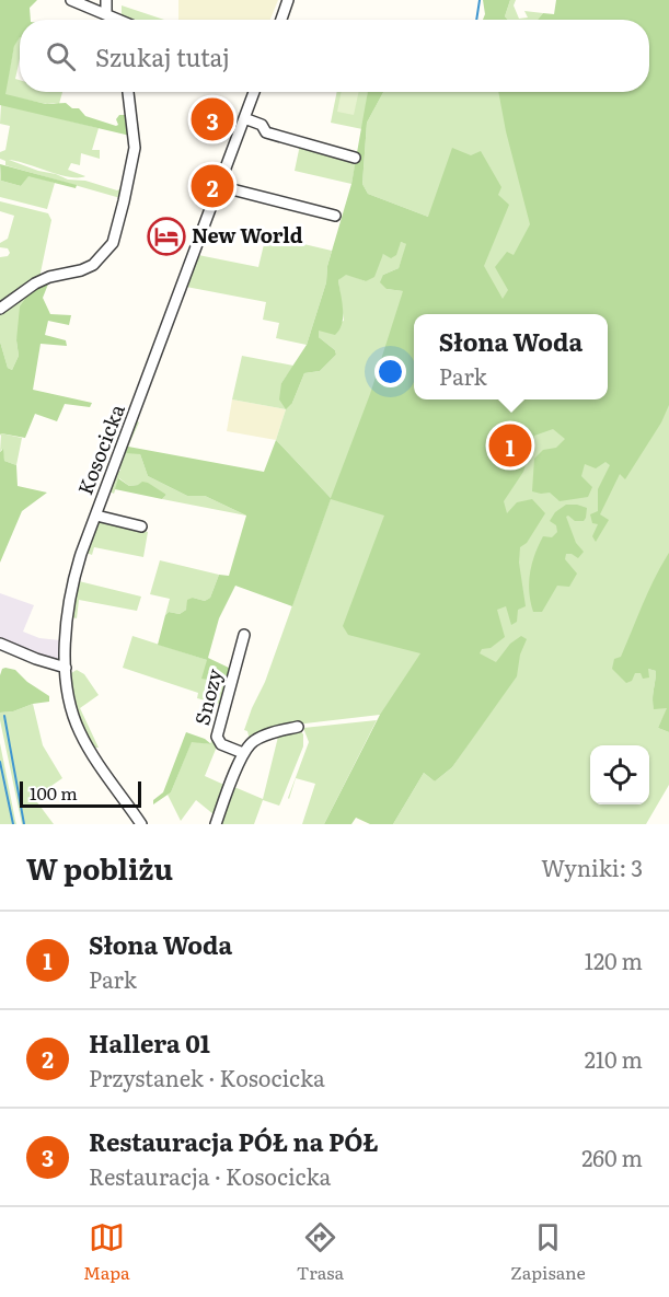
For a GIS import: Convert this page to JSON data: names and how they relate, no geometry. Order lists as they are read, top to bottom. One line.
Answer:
{"streets":{"street":["Kosocicka","Snozy"]},"places":{"hotel":["New World"]},"scale_bar":"100 m","page":{"search":"Szukaj tutaj","pins":["3","2","1"],"popup":["Słona Woda","Park"],"scale":"100 m","heading":["W pobliżu","Wyniki: 3"],"list":[{"mark":"1","name":"Słona Woda","note":"Park","value":"120 m"},{"mark":"2","name":"Hallera 01","note":"Przystanek · Kosocicka","value":"210 m"},{"mark":"3","name":"Restauracja PÓŁ na PÓŁ","note":"Restauracja · Kosocicka","value":"260 m"}],"nav":["Mapa","Trasa","Zapisane"]}}
